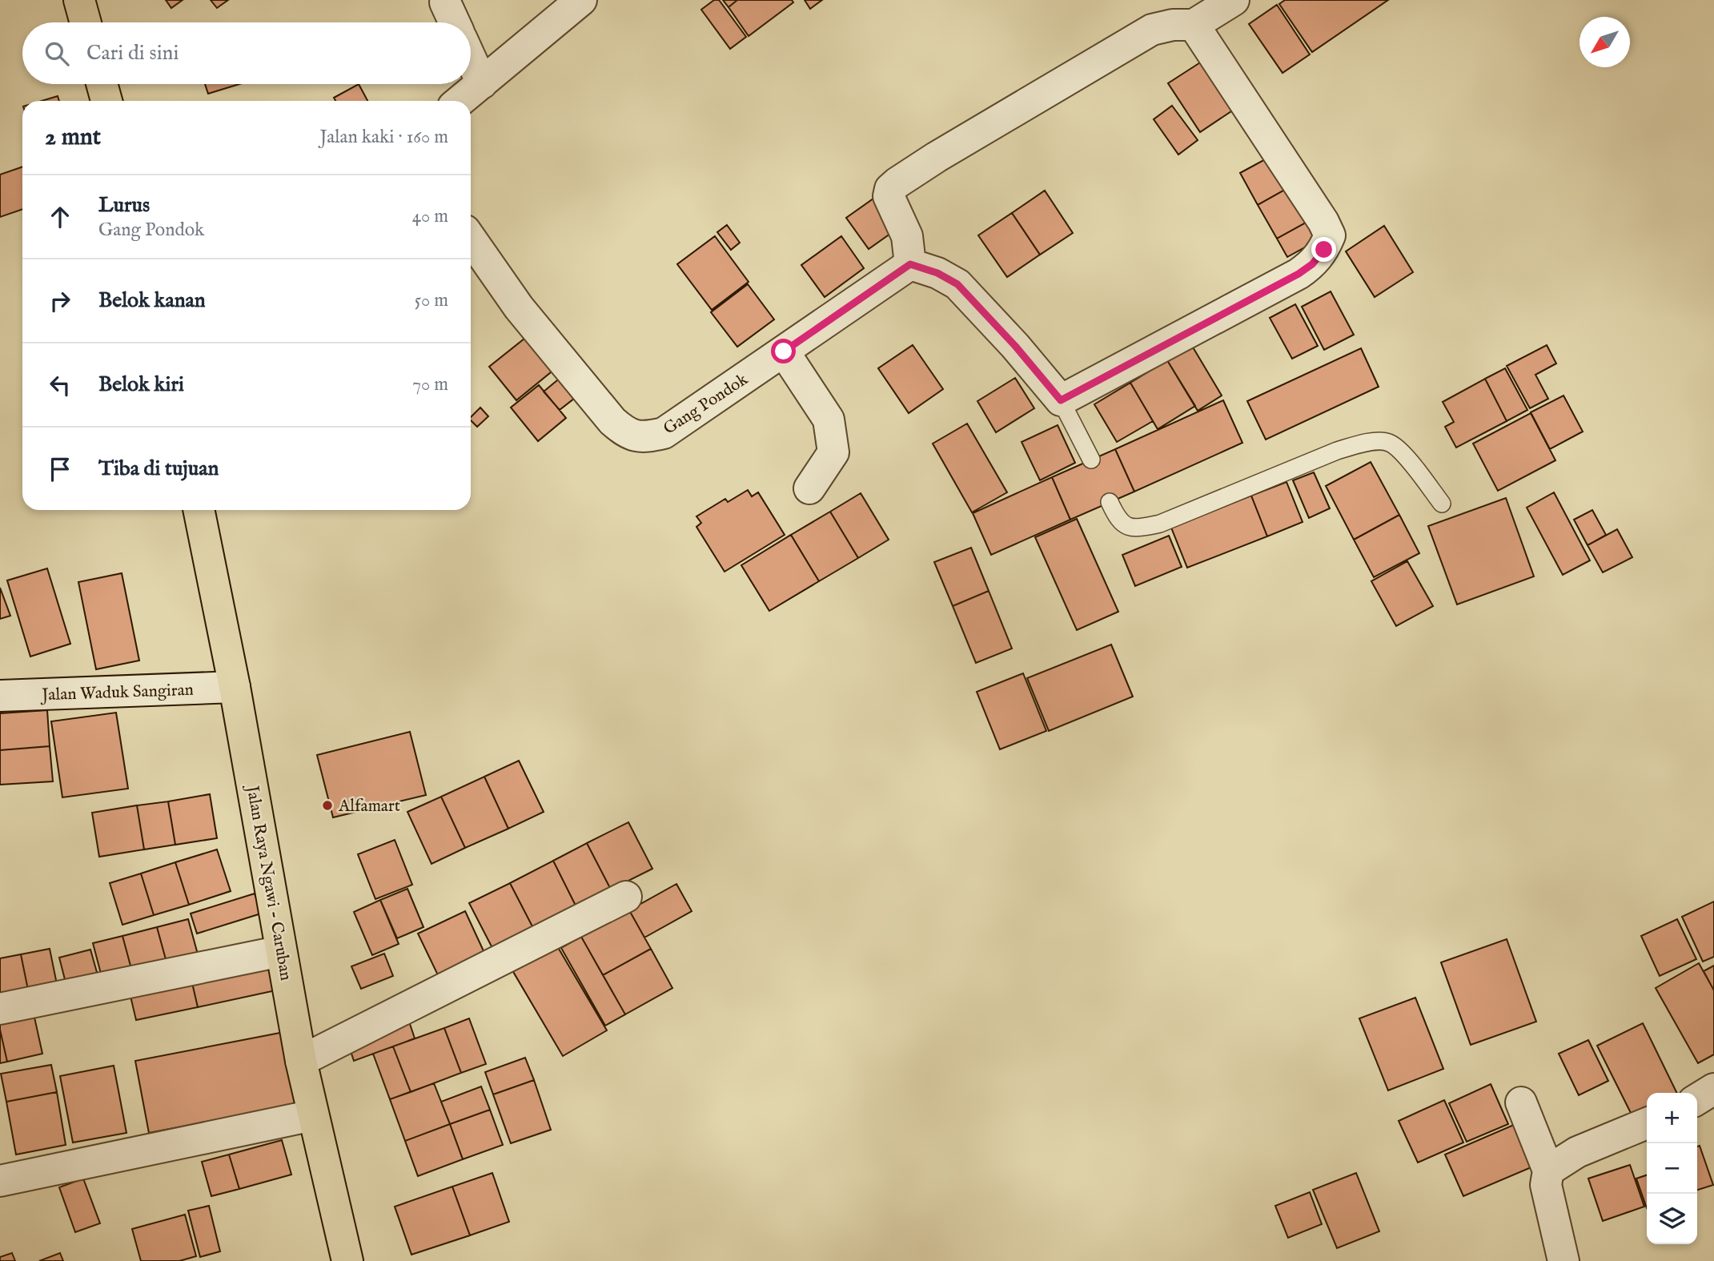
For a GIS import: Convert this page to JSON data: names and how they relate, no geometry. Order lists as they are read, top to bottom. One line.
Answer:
{"streets":{"highway":["Jalan Raya Ngawi - Caruban"],"street":["Gang Pondok","Jalan Waduk Sangiran"]},"crossings":[["Jalan Waduk Sangiran","Jalan Raya Ngawi - Caruban"]],"places":["Alfamart"],"north":"bottom left","page":{"search":"Cari di sini","heading":["2 mnt","Jalan kaki · 160 m"],"list":[["Lurus","Gang Pondok","40 m"],["Belok kanan","50 m"],["Belok kiri","70 m"],"Tiba di tujuan"],"map_buttons":["+","−"]}}
